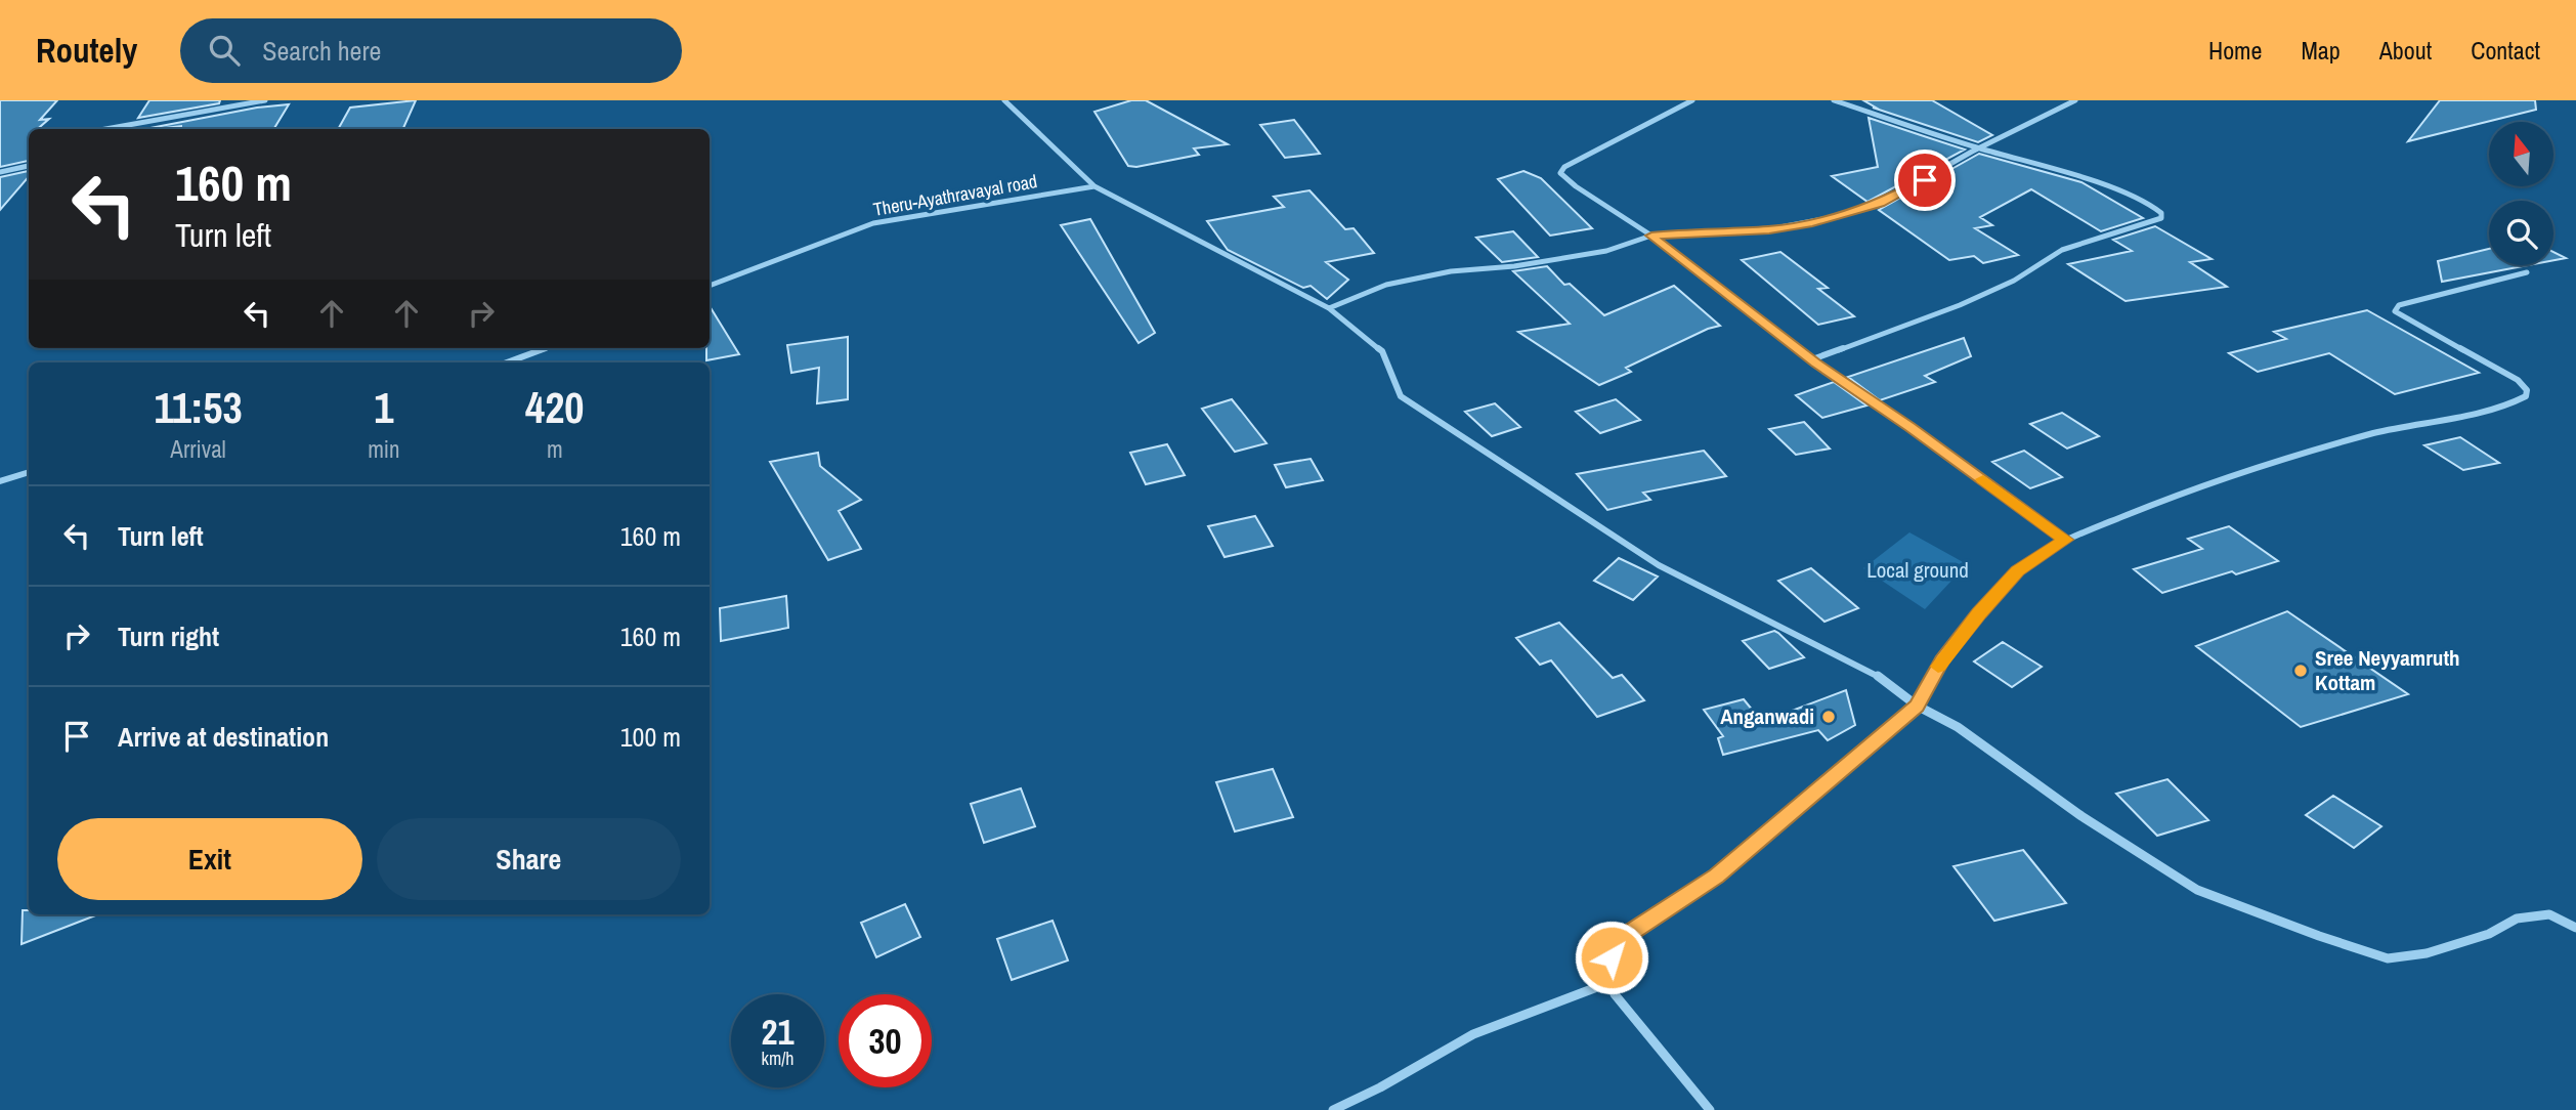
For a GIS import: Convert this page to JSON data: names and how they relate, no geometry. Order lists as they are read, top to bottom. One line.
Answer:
{"streets":{"street":["Theru-Ayathravayal road"]},"parks":["Local ground"],"places":["Sree Neyyamruth Kottam","Anganwadi"],"north":"top","page":{"header":"Routely","search":"Search here","nav":["Home","Map","About","Contact"],"turn":["160 m","Turn left"],"eta":["11:53","Arrival","1","min","420","m"],"list":[{"name":"Turn left","value":"160 m"},{"name":"Turn right","value":"160 m"},{"name":"Arrive at destination","value":"100 m"}],"buttons":["Exit","Share"],"speed":"21 km/h","limit":"30"}}
